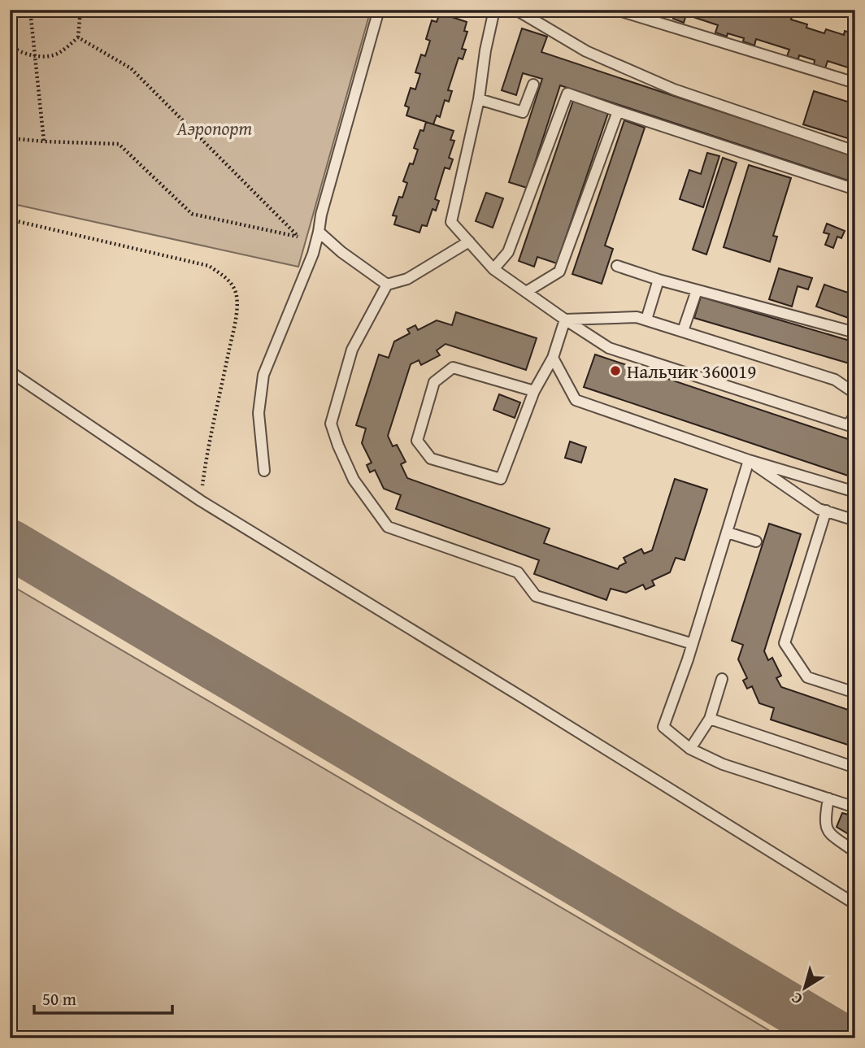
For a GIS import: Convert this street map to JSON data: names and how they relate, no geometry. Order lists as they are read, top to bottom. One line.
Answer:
{"parks":["Аэропорт"],"places":["Нальчик 360019"],"scale_bar":"50 m","north":"bottom left"}
